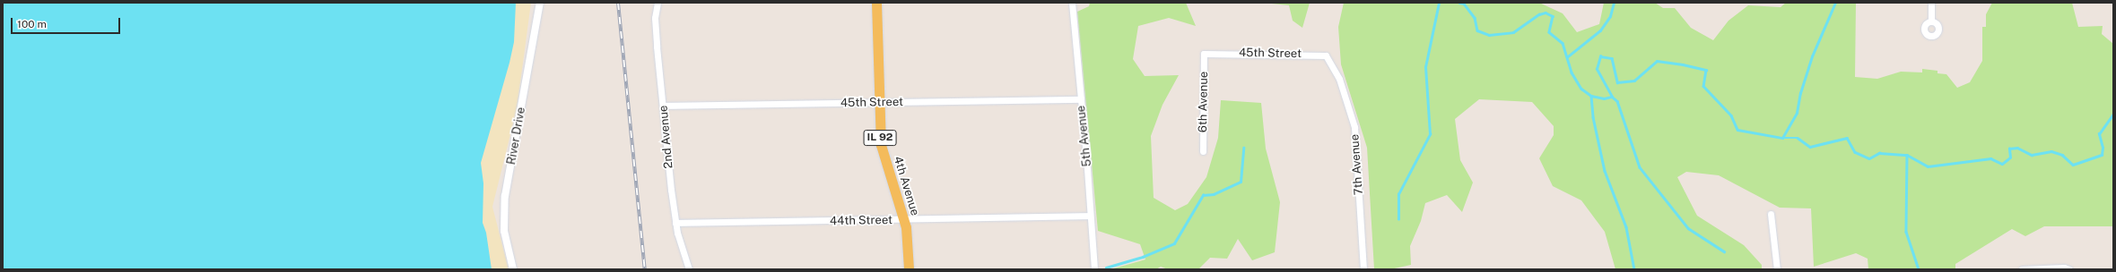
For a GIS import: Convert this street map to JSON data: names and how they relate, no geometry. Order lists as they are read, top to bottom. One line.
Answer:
{"streets":{"main road":["IL 92","4th Avenue"],"street":["45th Street","6th Avenue","River Drive","5th Avenue","2nd Avenue","7th Avenue","44th Street"]},"crossings":[["45th Street","6th Avenue"],["45th Street","5th Avenue"],["45th Street","2nd Avenue"],["45th Street","7th Avenue"],["45th Street","4th Avenue"],["5th Avenue","44th Street"],["2nd Avenue","44th Street"],["4th Avenue","44th Street"]],"scale_bar":"100 m"}
